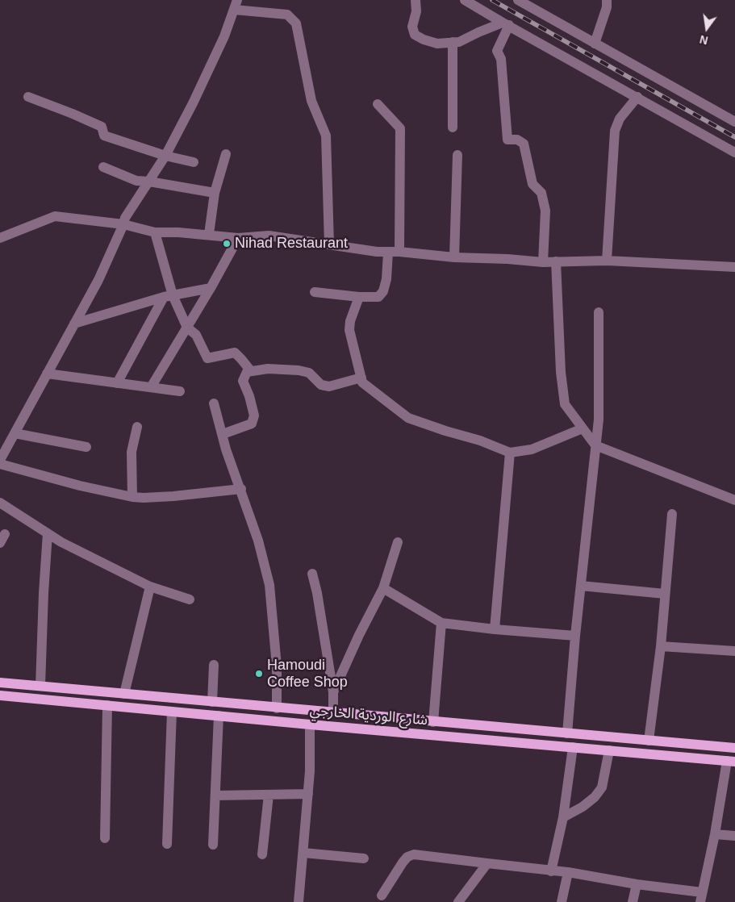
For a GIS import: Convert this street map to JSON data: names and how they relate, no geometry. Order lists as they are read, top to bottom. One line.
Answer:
{"streets":{"main road":["شارع الوردية الخارجي"]},"places":["Nihad Restaurant","Hamoudi Coffee Shop"],"north":"bottom"}
